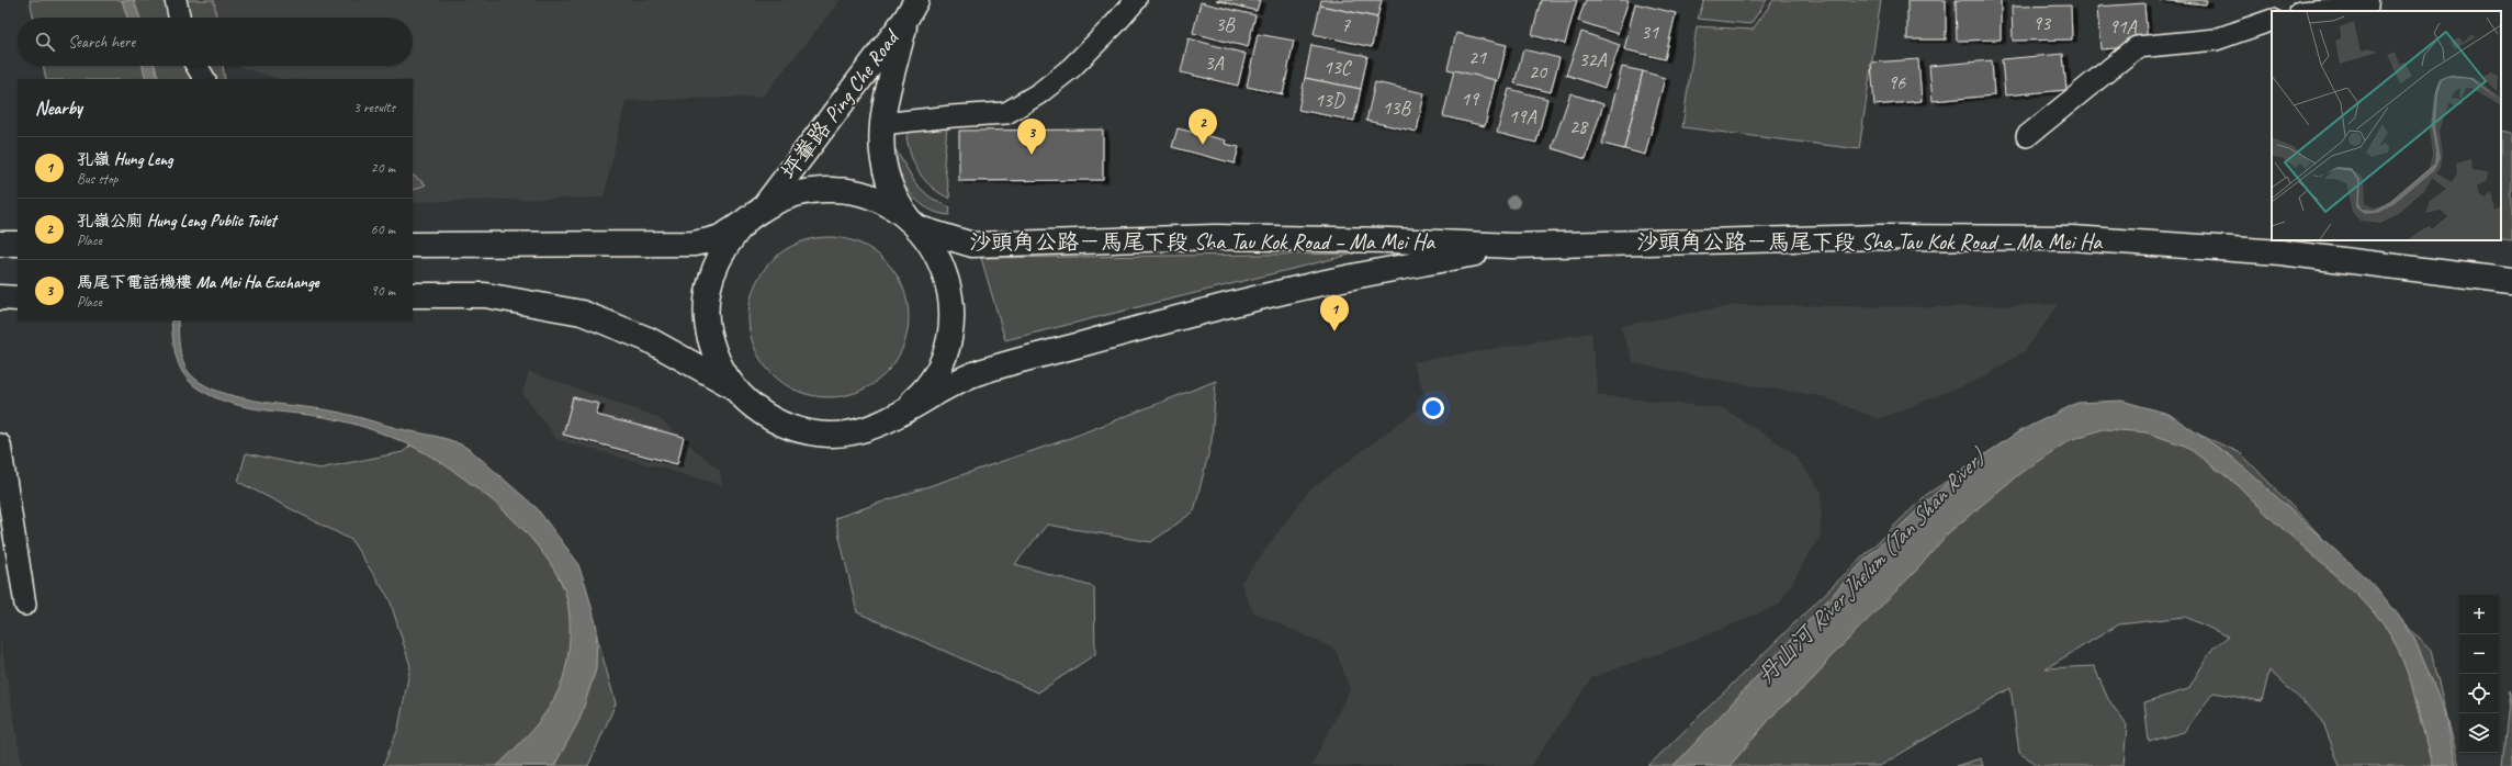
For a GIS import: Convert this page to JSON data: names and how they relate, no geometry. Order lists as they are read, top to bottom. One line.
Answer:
{"streets":{"main road":["坪輋路 Ping Che Road","沙頭角公路－馬尾下段 Sha Tau Kok Road – Ma Mei Ha"]},"crossings":[["坪輋路 Ping Che Road","沙頭角公路－馬尾下段 Sha Tau Kok Road – Ma Mei Ha"]],"water":["丹山河 River Jhelum (Tan Shan River)"],"house_numbers":["93","3B","7","91A","31","21","32A","3A","13C","20","96","19","13D","13B","19A","28"],"page":{"search":"Search here","heading":["Nearby","3 results"],"pins":["2","3","1"],"list":[{"mark":"1","name":"孔嶺 Hung Leng","note":"Bus stop","value":"20 m"},{"mark":"2","name":"孔嶺公廁 Hung Leng Public Toilet","note":"Place","value":"60 m"},{"mark":"3","name":"馬尾下電話機樓 Ma Mei Ha Exchange","note":"Place","value":"90 m"}],"map_buttons":["+","−"]}}
